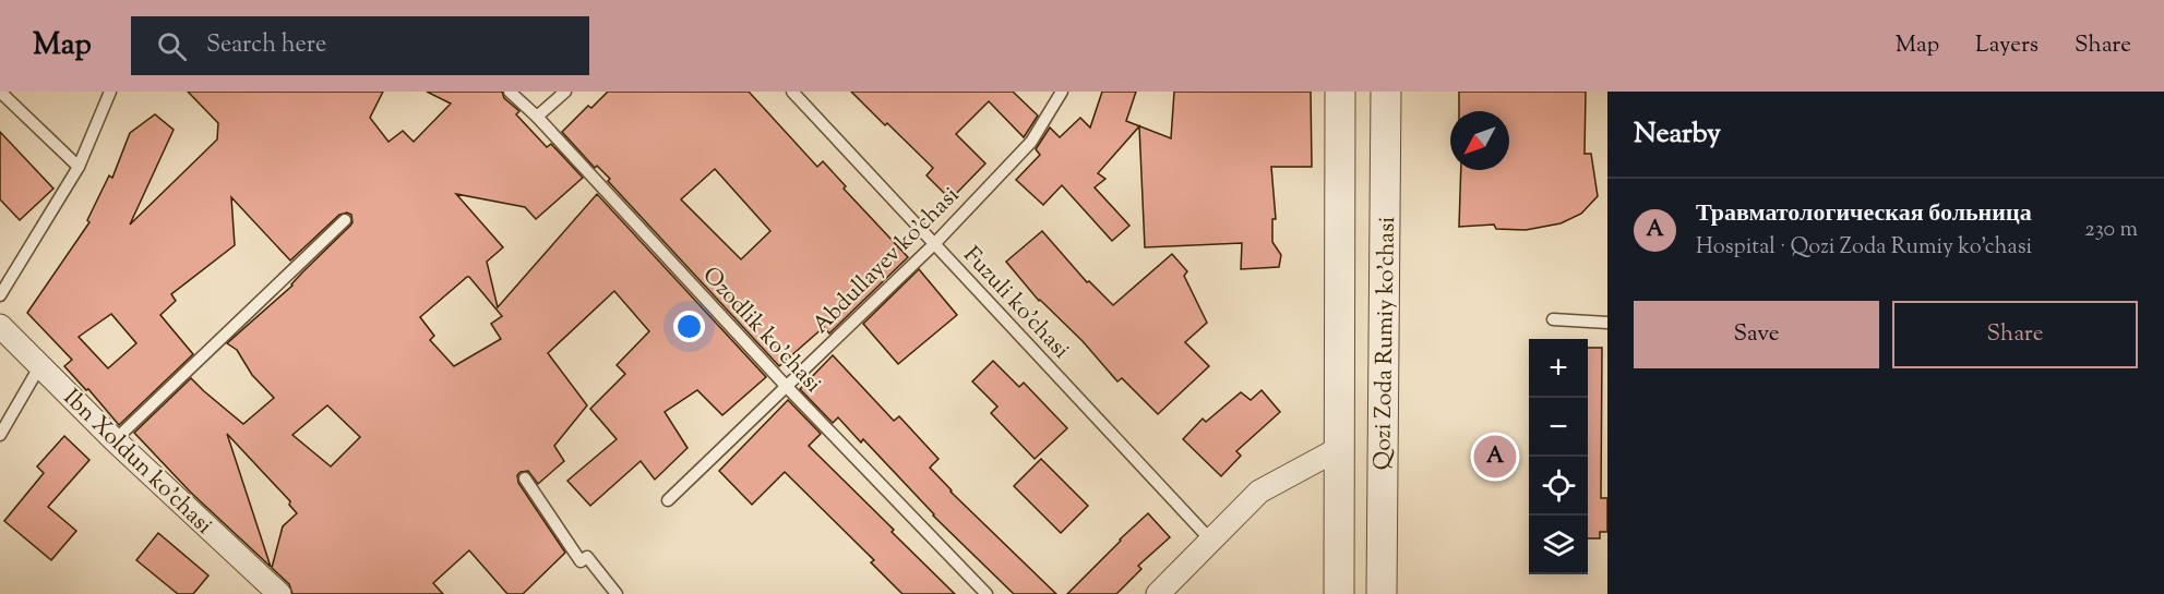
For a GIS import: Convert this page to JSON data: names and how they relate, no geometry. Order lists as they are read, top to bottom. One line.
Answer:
{"streets":{"street":["Qozi Zoda Rumiy ko'chasi","Ibn Xoldun ko'chasi"],"lane":["Abdullayev ko'chasi","Fuzuli ko'chasi","Ozodlik ko'chasi"]},"crossings":[["Abdullayev ko'chasi","Fuzuli ko'chasi"],["Abdullayev ko'chasi","Ozodlik ko'chasi"]],"north":"bottom left","page":{"header":"Map","search":"Search here","nav":["Map","Layers","Share"],"heading":"Nearby","list":[{"mark":"A","name":"Травматологическая больница","note":"Hospital · Qozi Zoda Rumiy ko'chasi","value":"230 m"}],"buttons":["Save","Share"],"map_buttons":["+","−"],"pins":"A"}}
